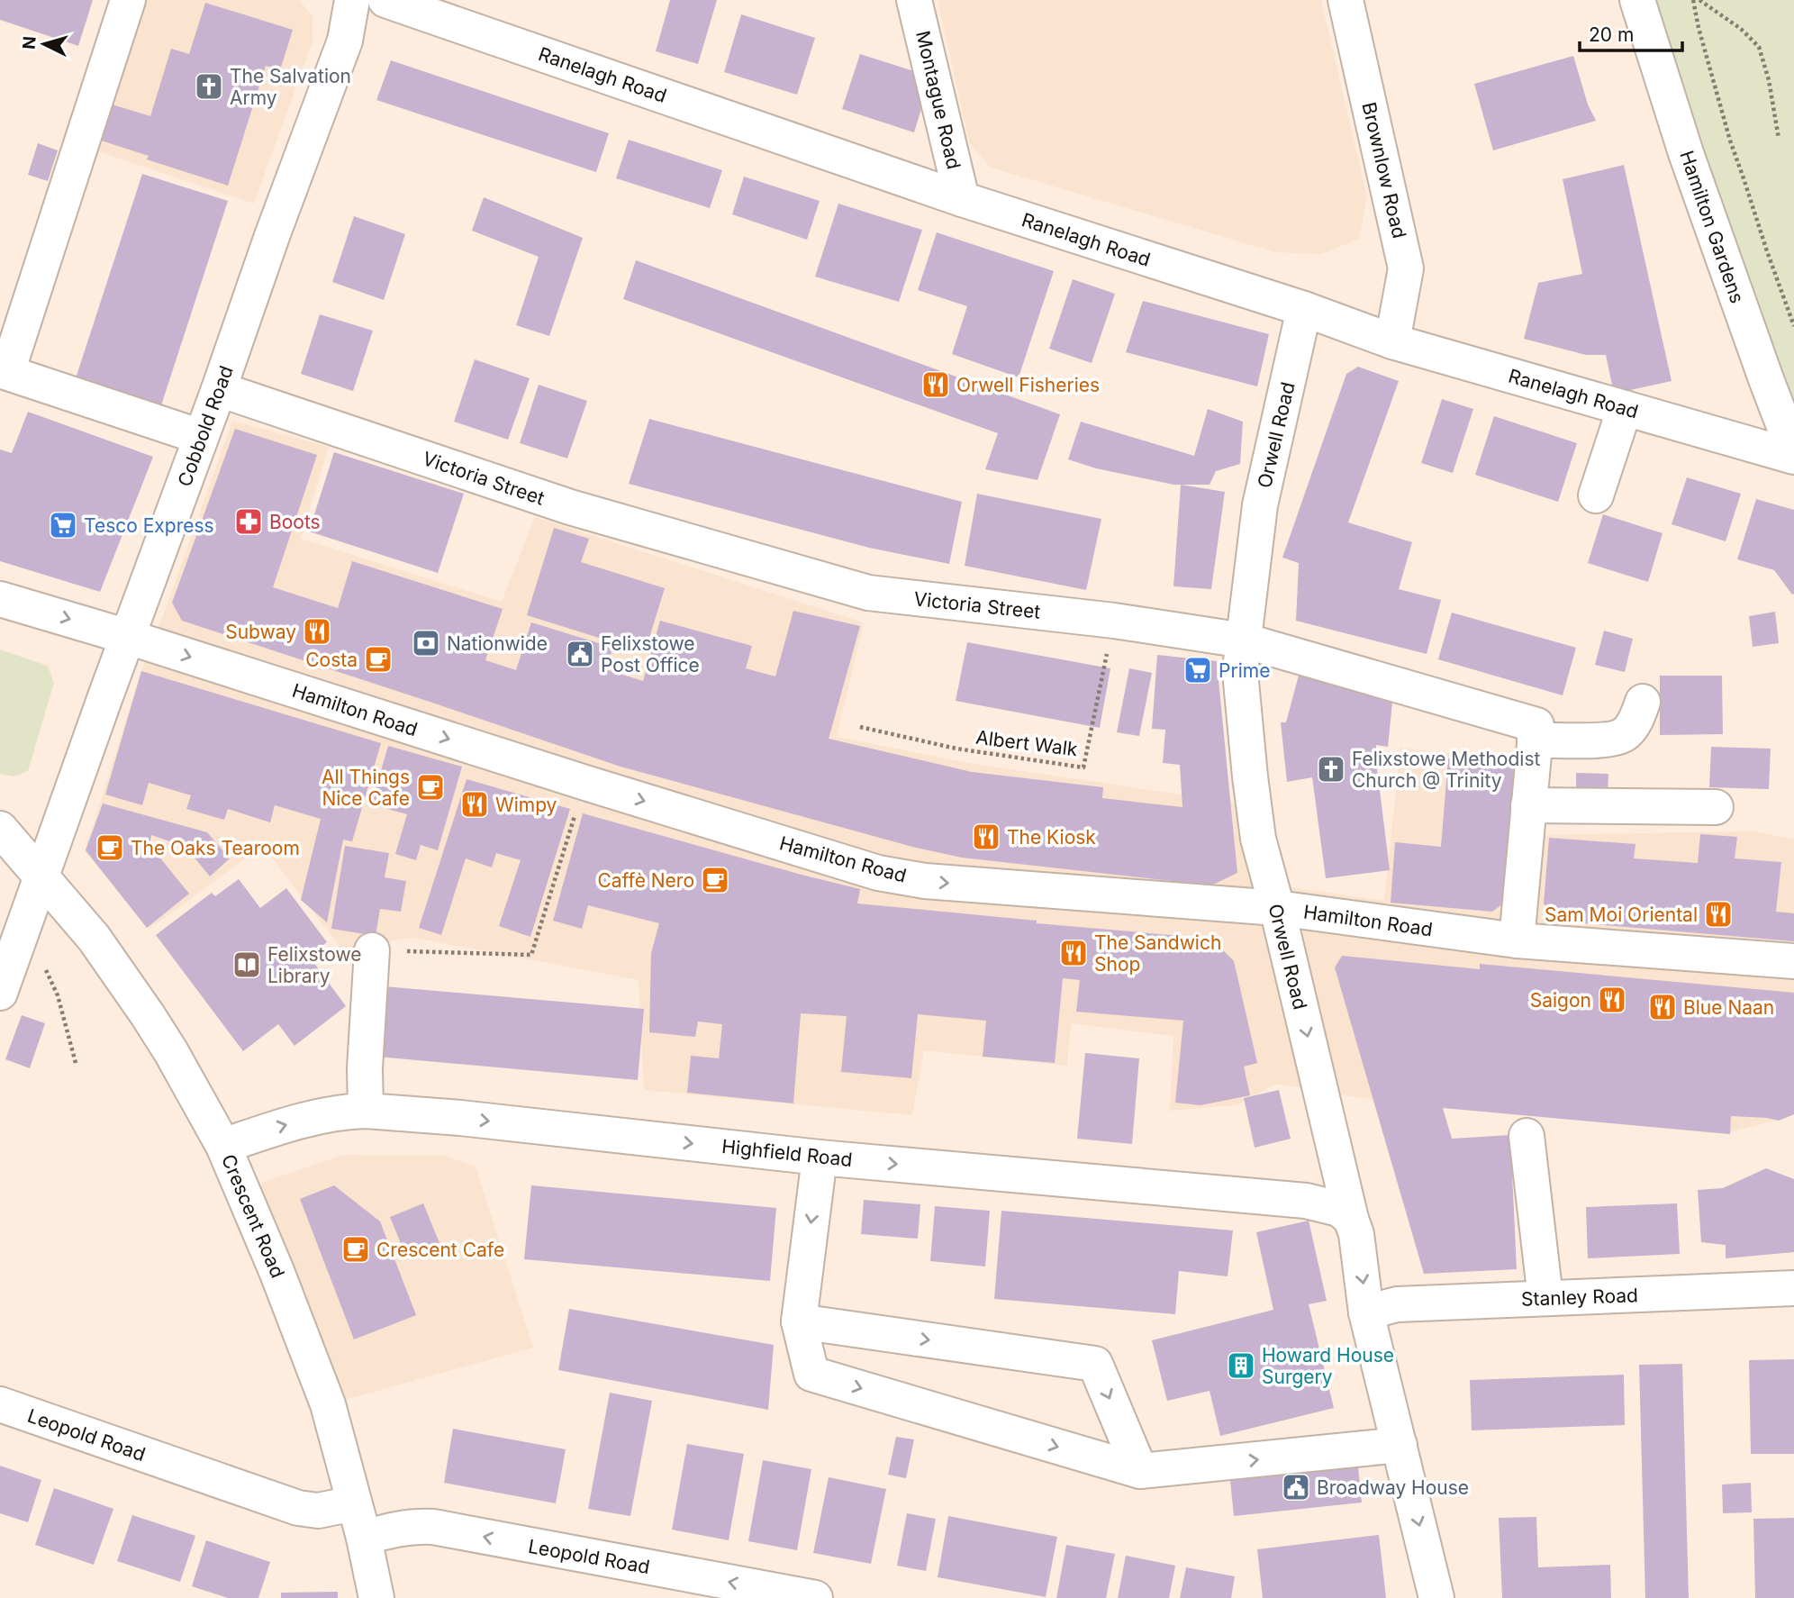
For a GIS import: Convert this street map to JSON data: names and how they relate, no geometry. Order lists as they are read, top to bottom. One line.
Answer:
{"streets":{"street":["Ranelagh Road","Montague Road","Brownlow Road","Hamilton Gardens","Cobbold Road","Orwell Road","Victoria Street","Hamilton Road","Highfield Road","Crescent Road","Stanley Road","Leopold Road"],"path":["Albert Walk"]},"crossings":[["Ranelagh Road","Montague Road"],["Ranelagh Road","Brownlow Road"],["Ranelagh Road","Hamilton Gardens"],["Ranelagh Road","Orwell Road"],["Cobbold Road","Victoria Street"],["Cobbold Road","Hamilton Road"],["Cobbold Road","Crescent Road"],["Orwell Road","Victoria Street"],["Orwell Road","Hamilton Road"],["Orwell Road","Highfield Road"],["Orwell Road","Stanley Road"],["Victoria Street","Albert Walk"],["Highfield Road","Crescent Road"],["Crescent Road","Leopold Road"]],"one_way":["Hamilton Road","Highfield Road","Leopold Road"],"places":{"church":["The Salvation Army","Felixstowe Methodist Church @ Trinity"],"restaurant":["Orwell Fisheries","Subway","Wimpy","The Kiosk","Sam Moi Oriental","The Sandwich Shop","Saigon","Blue Naan"],"pharmacy":["Boots"],"supermarket":["Tesco Express","Prime"],"bank":["Nationwide"],"public building":["Felixstowe Post Office","Broadway House"],"cafe":["Costa","All Things Nice Cafe","The Oaks Tearoom","Caffè Nero","Crescent Cafe"],"library":["Felixstowe Library"],"building":["Howard House Surgery"]},"scale_bar":"20 m","north":"left"}
